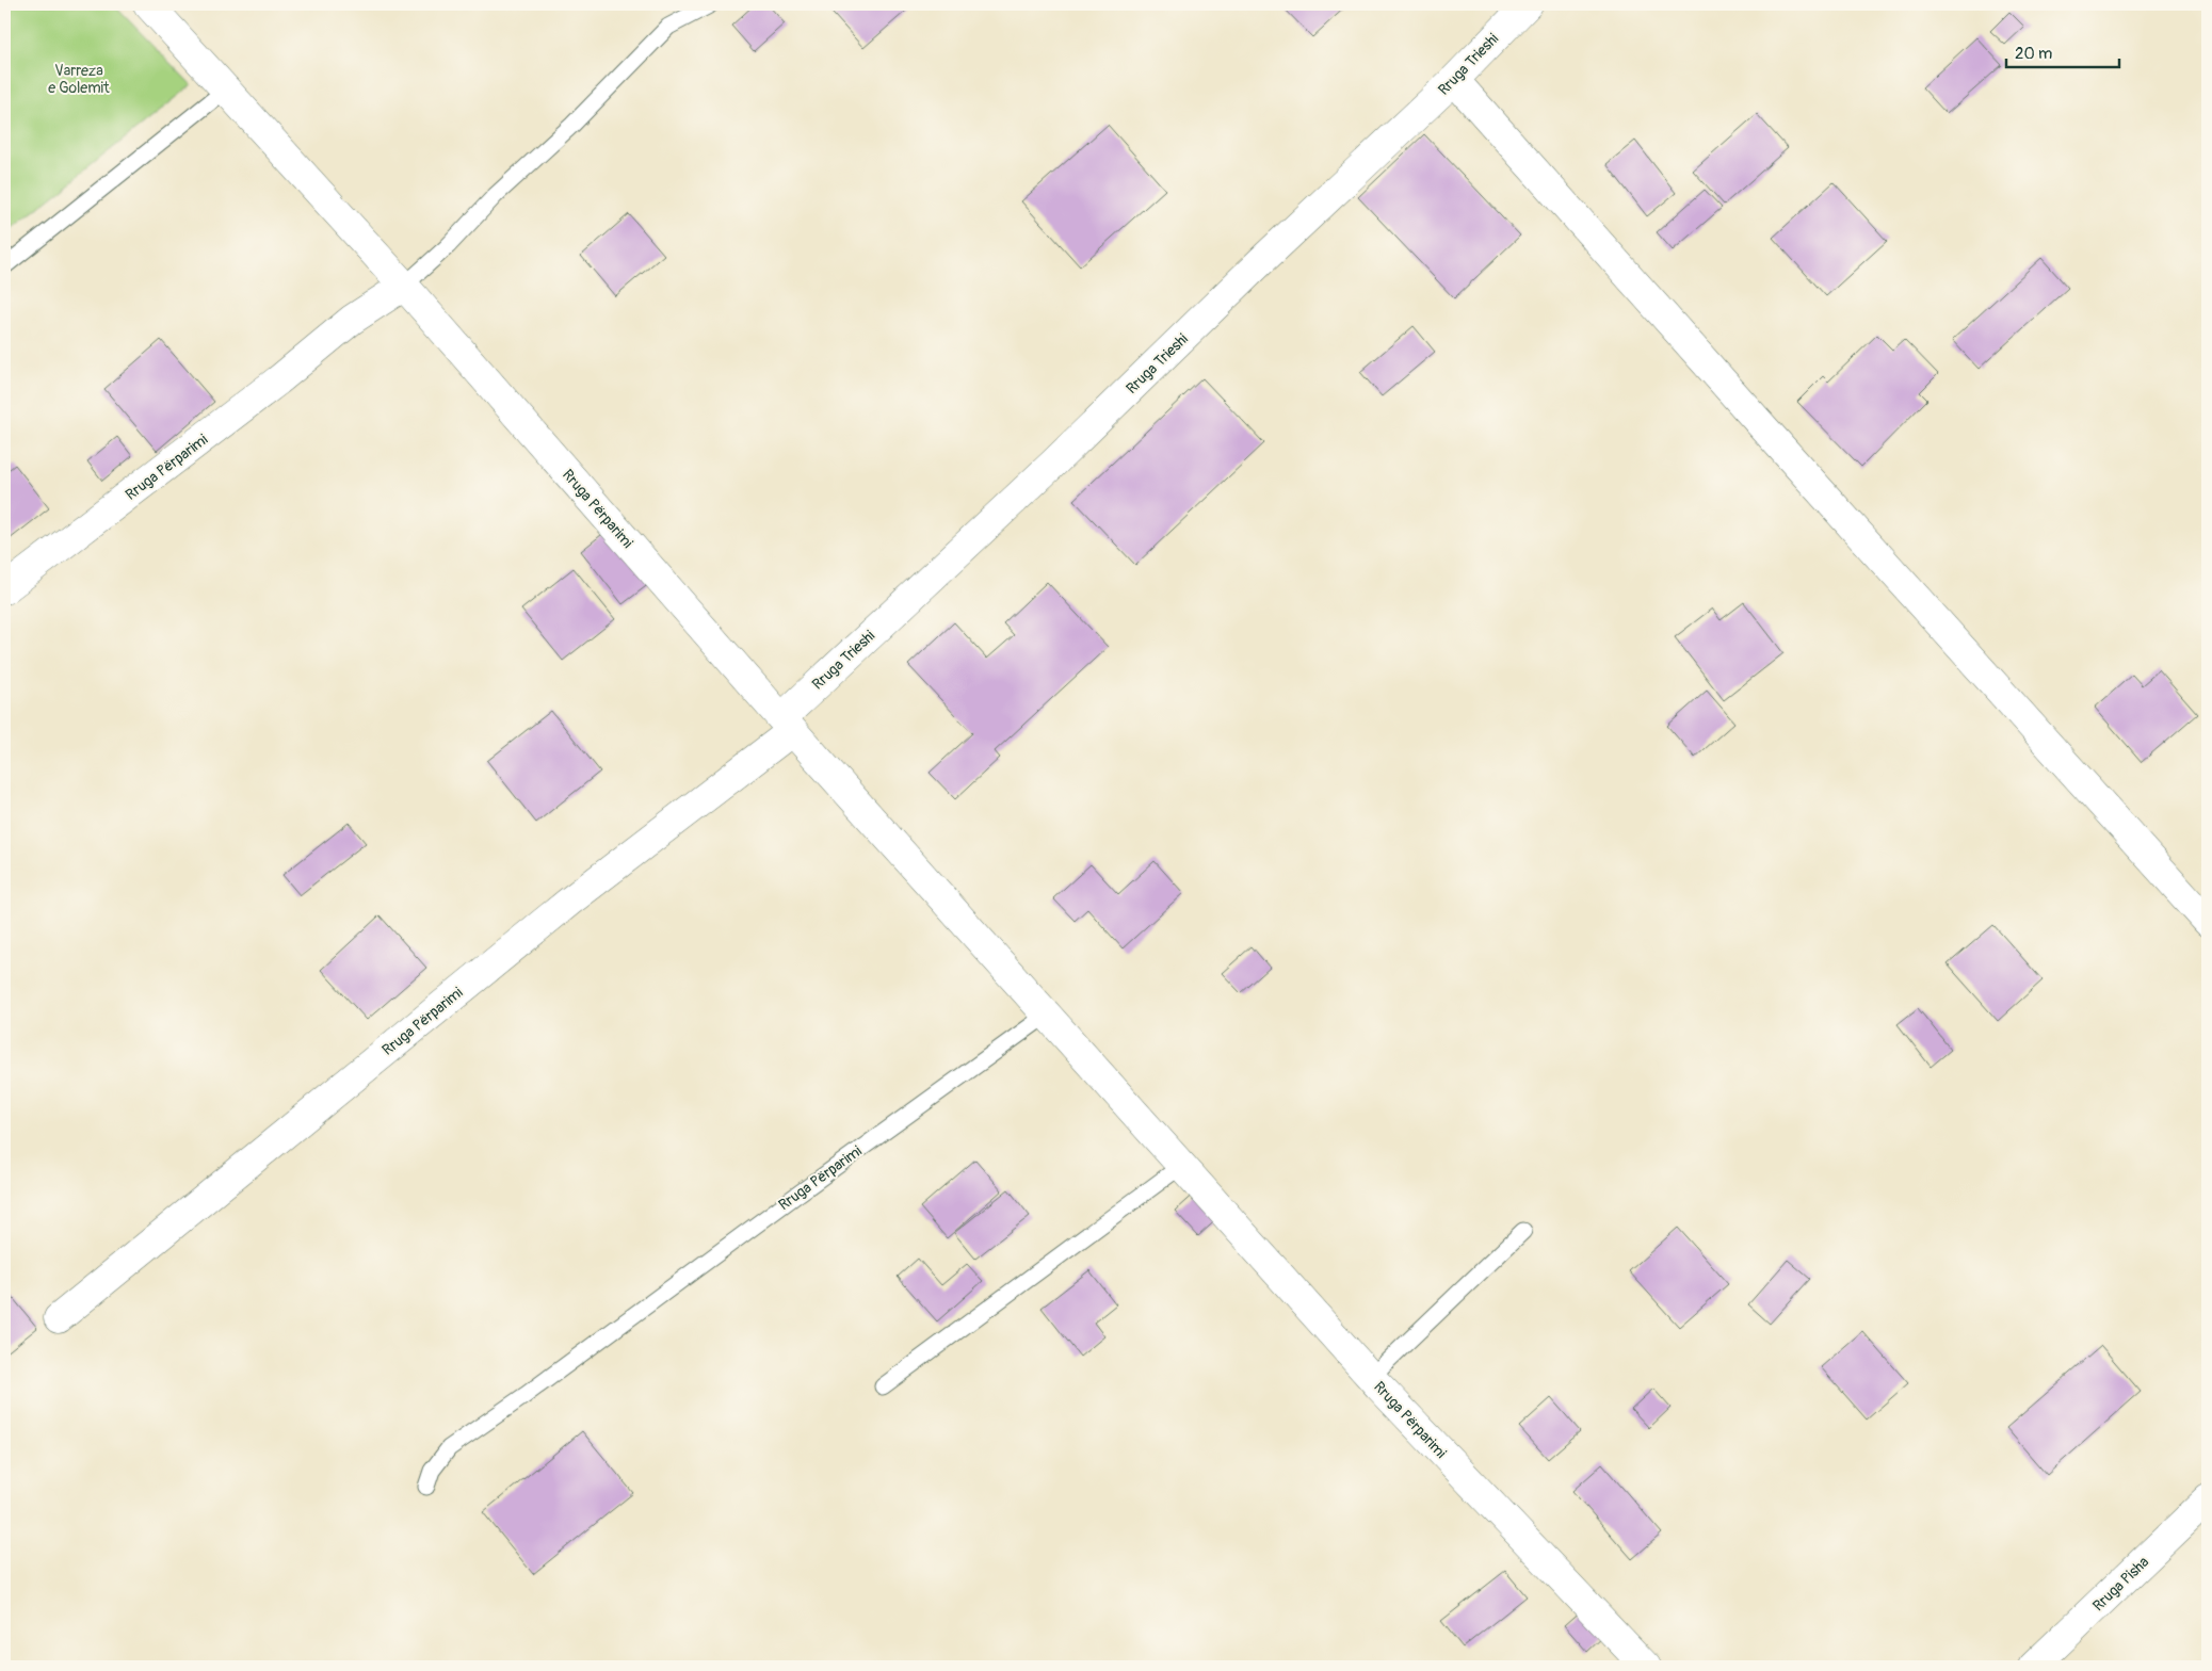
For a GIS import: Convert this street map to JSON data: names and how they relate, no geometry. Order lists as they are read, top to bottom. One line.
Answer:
{"streets":{"street":["Rruga Trieshi","Rruga Përparimi","Rruga Pisha"]},"crossings":[["Rruga Trieshi","Rruga Përparimi"]],"parks":["Varreza e Golemit"],"scale_bar":"20 m"}
